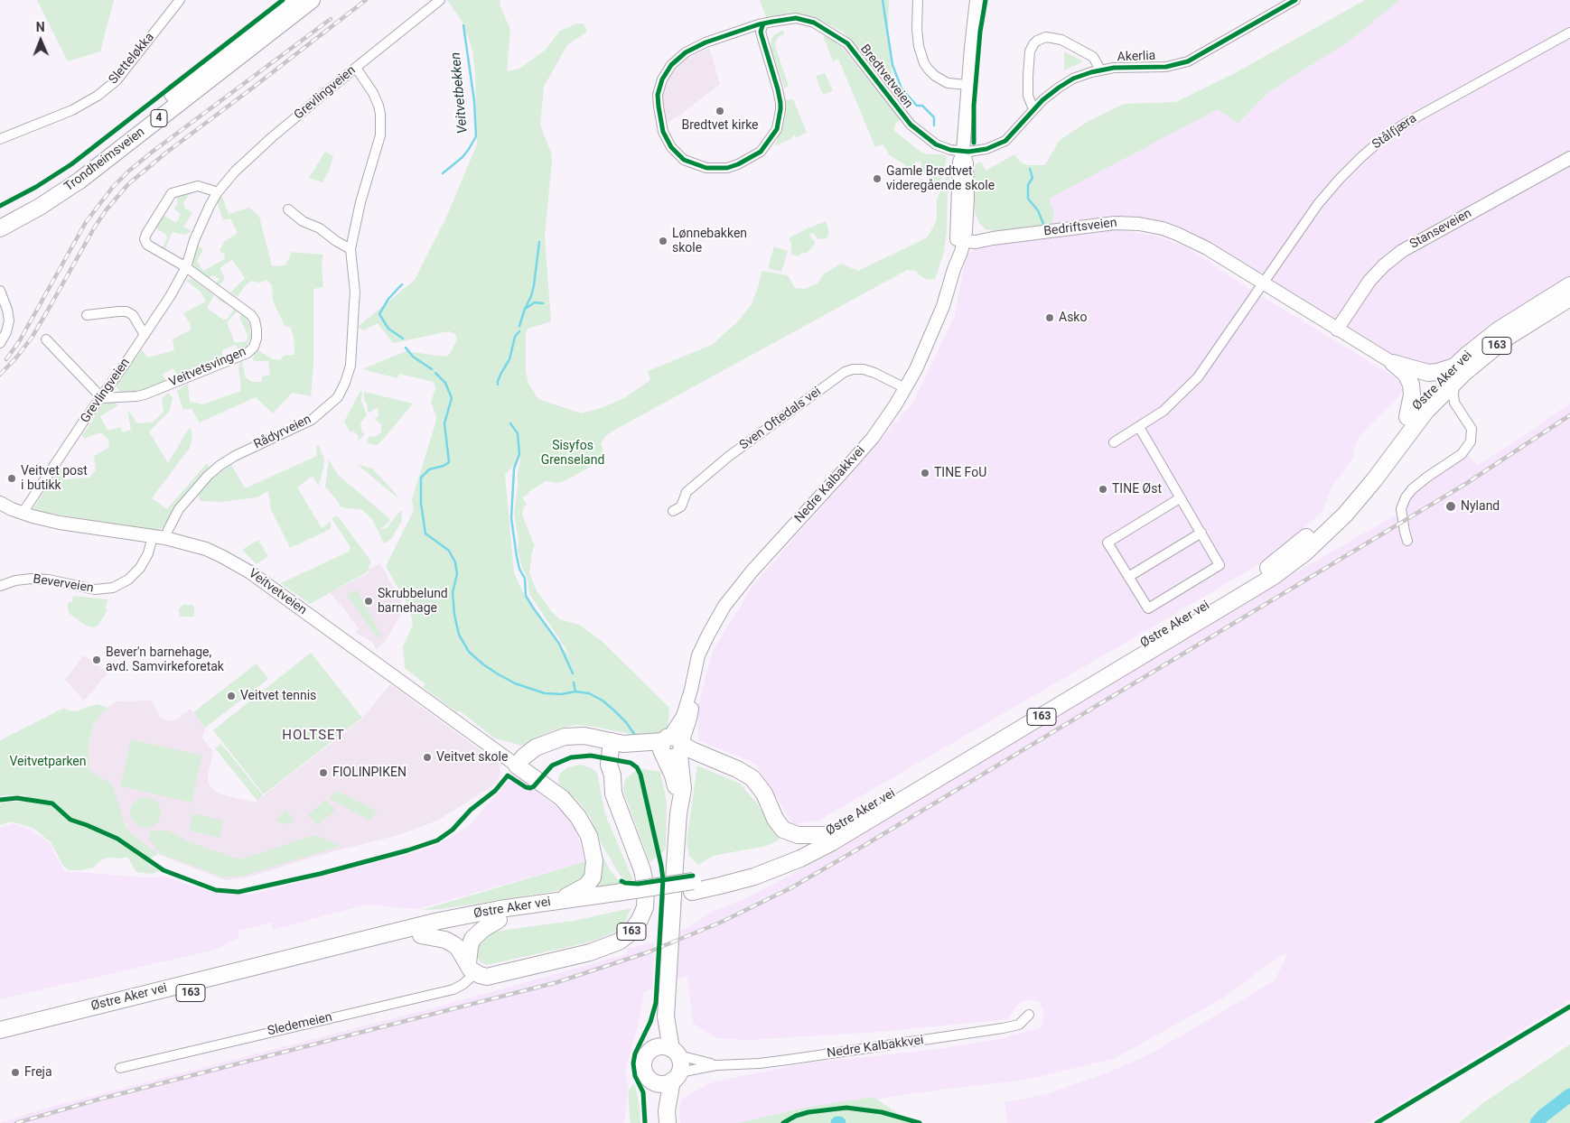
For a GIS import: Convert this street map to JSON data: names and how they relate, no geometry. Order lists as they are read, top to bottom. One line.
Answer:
{"streets":{"highway":["4","Trondheimsveien","163","Østre Aker vei","Nedre Kalbakkvei"],"street":["Akerlia","Sletteløkka","Bredtvetveien","Grevlingveien","Stålfjæra","Bedriftsveien","Stanseveien","Veitvetsvingen","Sven Oftedals vei","Rådyrveien","Beverveien","Veitvetveien","Sledemeien"]},"crossings":[["Akerlia","Bredtvetveien"],["Akerlia","Nedre Kalbakkvei"],["Bredtvetveien","Nedre Kalbakkvei"],["Grevlingveien","Veitvetsvingen"],["Grevlingveien","Rådyrveien"],["Grevlingveien","Veitvetveien"],["Stålfjæra","Bedriftsveien"],["Bedriftsveien","Stanseveien"],["Bedriftsveien","Nedre Kalbakkvei"],["163","Østre Aker vei"],["163","Veitvetveien"],["163","Sledemeien"],["Sven Oftedals vei","Nedre Kalbakkvei"],["Rådyrveien","Beverveien"],["Rådyrveien","Veitvetveien"],["Beverveien","Veitvetveien"]],"districts":["HOLTSET"],"water":["Veitvetbekken"],"parks":["Sisyfos Grenseland","Veitvetparken"],"places":["Bredtvet kirke","Gamle Bredtvet videregående skole","Lønnebakken skole","Asko","TINE FoU","Veitvet post i butikk","TINE Øst","Nyland","Skrubbelund barnehage","Bever'n barnehage, avd. Samvirkeforetak","Veitvet tennis","Veitvet skole","FIOLINPIKEN","Freja"],"north":"top"}
